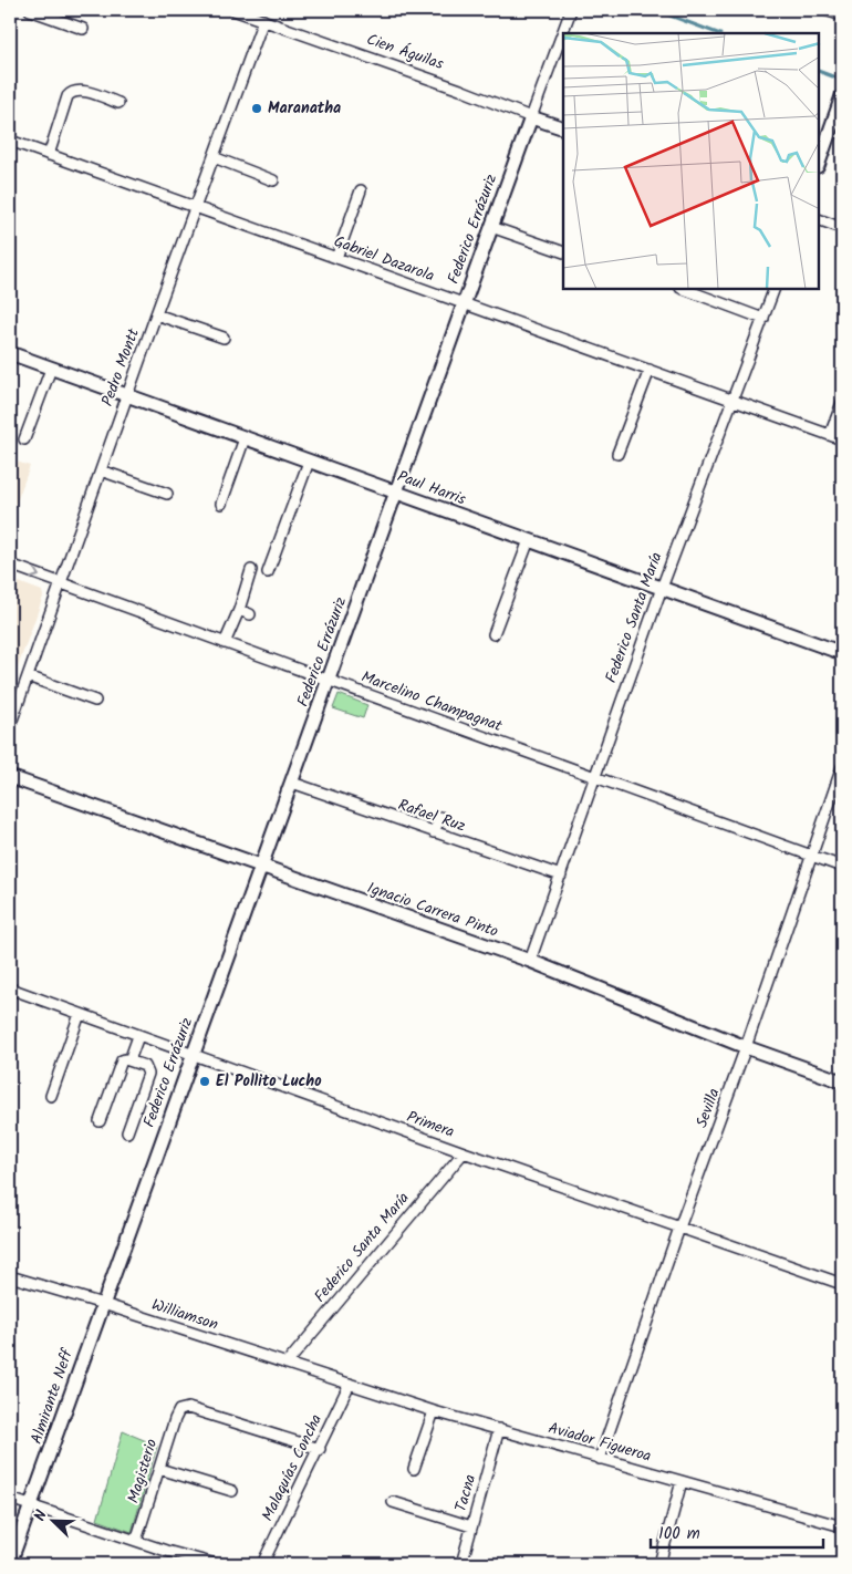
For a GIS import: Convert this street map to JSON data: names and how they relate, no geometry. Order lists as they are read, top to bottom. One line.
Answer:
{"streets":{"street":["Cien Águilas","Federico Errázuriz","Gabriel Dazarola","Pedro Montt","Paul Harris","Federico Santa María","Marcelino Champagnat","Rafael Ruz","Ignacio Carrera Pinto","Sevilla","Primera","Williamson","Almirante Neff","Aviador Figueroa","Malaquías Concha","Magisterio","Tacna"]},"crossings":[["Cien Águilas","Federico Errázuriz"],["Cien Águilas","Pedro Montt"],["Federico Errázuriz","Gabriel Dazarola"],["Federico Errázuriz","Paul Harris"],["Federico Errázuriz","Marcelino Champagnat"],["Federico Errázuriz","Rafael Ruz"],["Federico Errázuriz","Ignacio Carrera Pinto"],["Federico Errázuriz","Primera"],["Federico Errázuriz","Williamson"],["Federico Errázuriz","Almirante Neff"],["Gabriel Dazarola","Pedro Montt"],["Gabriel Dazarola","Federico Santa María"],["Pedro Montt","Paul Harris"],["Pedro Montt","Marcelino Champagnat"],["Paul Harris","Federico Santa María"],["Federico Santa María","Marcelino Champagnat"],["Federico Santa María","Rafael Ruz"],["Federico Santa María","Ignacio Carrera Pinto"],["Federico Santa María","Primera"],["Federico Santa María","Williamson"],["Marcelino Champagnat","Sevilla"],["Ignacio Carrera Pinto","Sevilla"],["Sevilla","Primera"],["Sevilla","Aviador Figueroa"],["Williamson","Almirante Neff"],["Williamson","Aviador Figueroa"],["Williamson","Malaquías Concha"],["Aviador Figueroa","Malaquías Concha"],["Aviador Figueroa","Tacna"],["Malaquías Concha","Magisterio"]],"places":["Maranatha","El Pollito Lucho"],"scale_bar":"100 m","north":"top left"}
